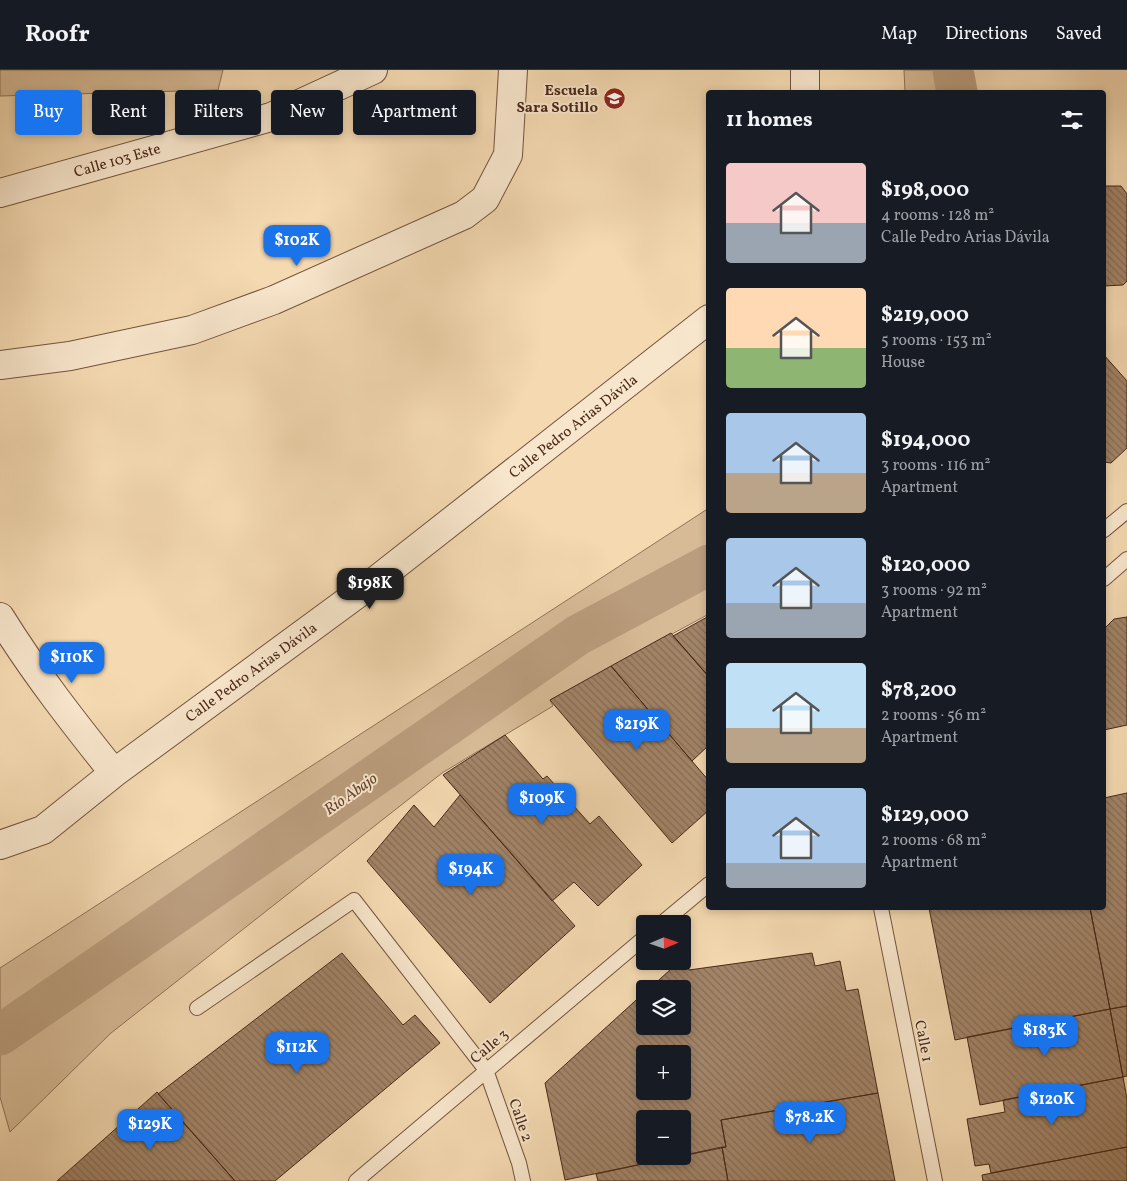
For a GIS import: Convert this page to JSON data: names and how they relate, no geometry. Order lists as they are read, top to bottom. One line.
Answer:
{"streets":{"street":["Calle 103 Este","Calle Pedro Arias Dávila"],"lane":["Calle 1","Calle 3","Calle 2"]},"crossings":[["Calle 3","Calle 2"]],"water":["Río Abajo"],"places":{"school or university":["Escuela Sara Sotillo"]},"north":"right","page":{"header":"Roofr","nav":["Map","Directions","Saved"],"chip":["Buy","Rent","Filters","New","Apartment"],"heading":"11 homes","list":[{"name":"$198,000","note":"4 rooms · 128 m² · Calle Pedro Arias Dávila"},{"name":"$219,000","note":"5 rooms · 153 m² · House"},{"name":"$194,000","note":"3 rooms · 116 m² · Apartment"},{"name":"$120,000","note":"3 rooms · 92 m² · Apartment"},{"name":"$78,200","note":"2 rooms · 56 m² · Apartment"},{"name":"$129,000","note":"2 rooms · 68 m² · Apartment"}],"price":["$102K","$198K","$110K","$219K","$109K","$194K","$183K","$112K","$120K","$78.2K","$129K"],"map_buttons":["+","−"]}}
